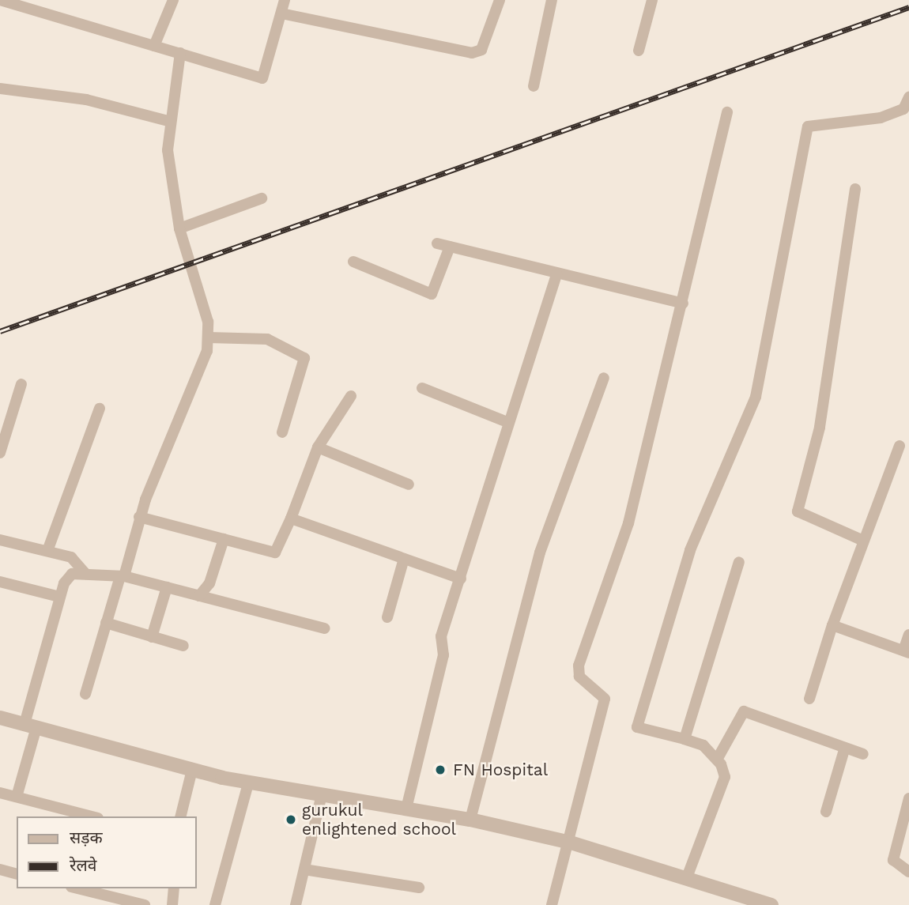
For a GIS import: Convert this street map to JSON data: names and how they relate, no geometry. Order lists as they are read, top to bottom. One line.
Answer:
{"places":["FN Hospital","gurukul enlightened school"],"legend":["सड़क","रेलवे"]}
